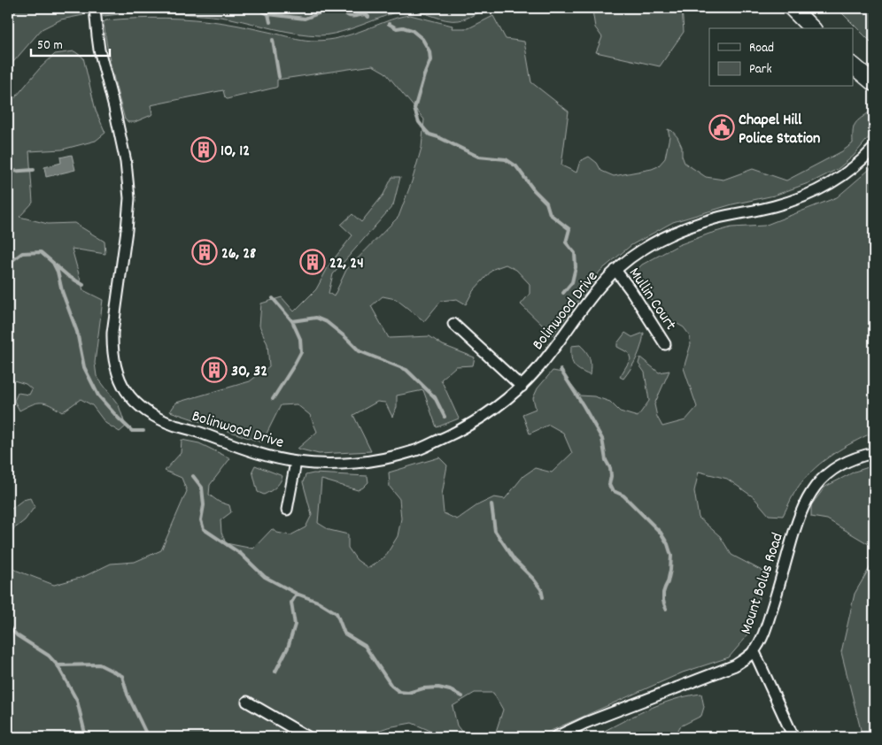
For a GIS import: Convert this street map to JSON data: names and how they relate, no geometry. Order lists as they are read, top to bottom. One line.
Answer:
{"streets":{"street":["Mullin Court","Bolinwood Drive","Mount Bolus Road"]},"crossings":[["Mullin Court","Bolinwood Drive"]],"places":{"public building":["Chapel Hill Police Station"],"building":["10, 12","26, 28","22, 24","30, 32"]},"legend":["Road","Park"],"scale_bar":"50 m"}
